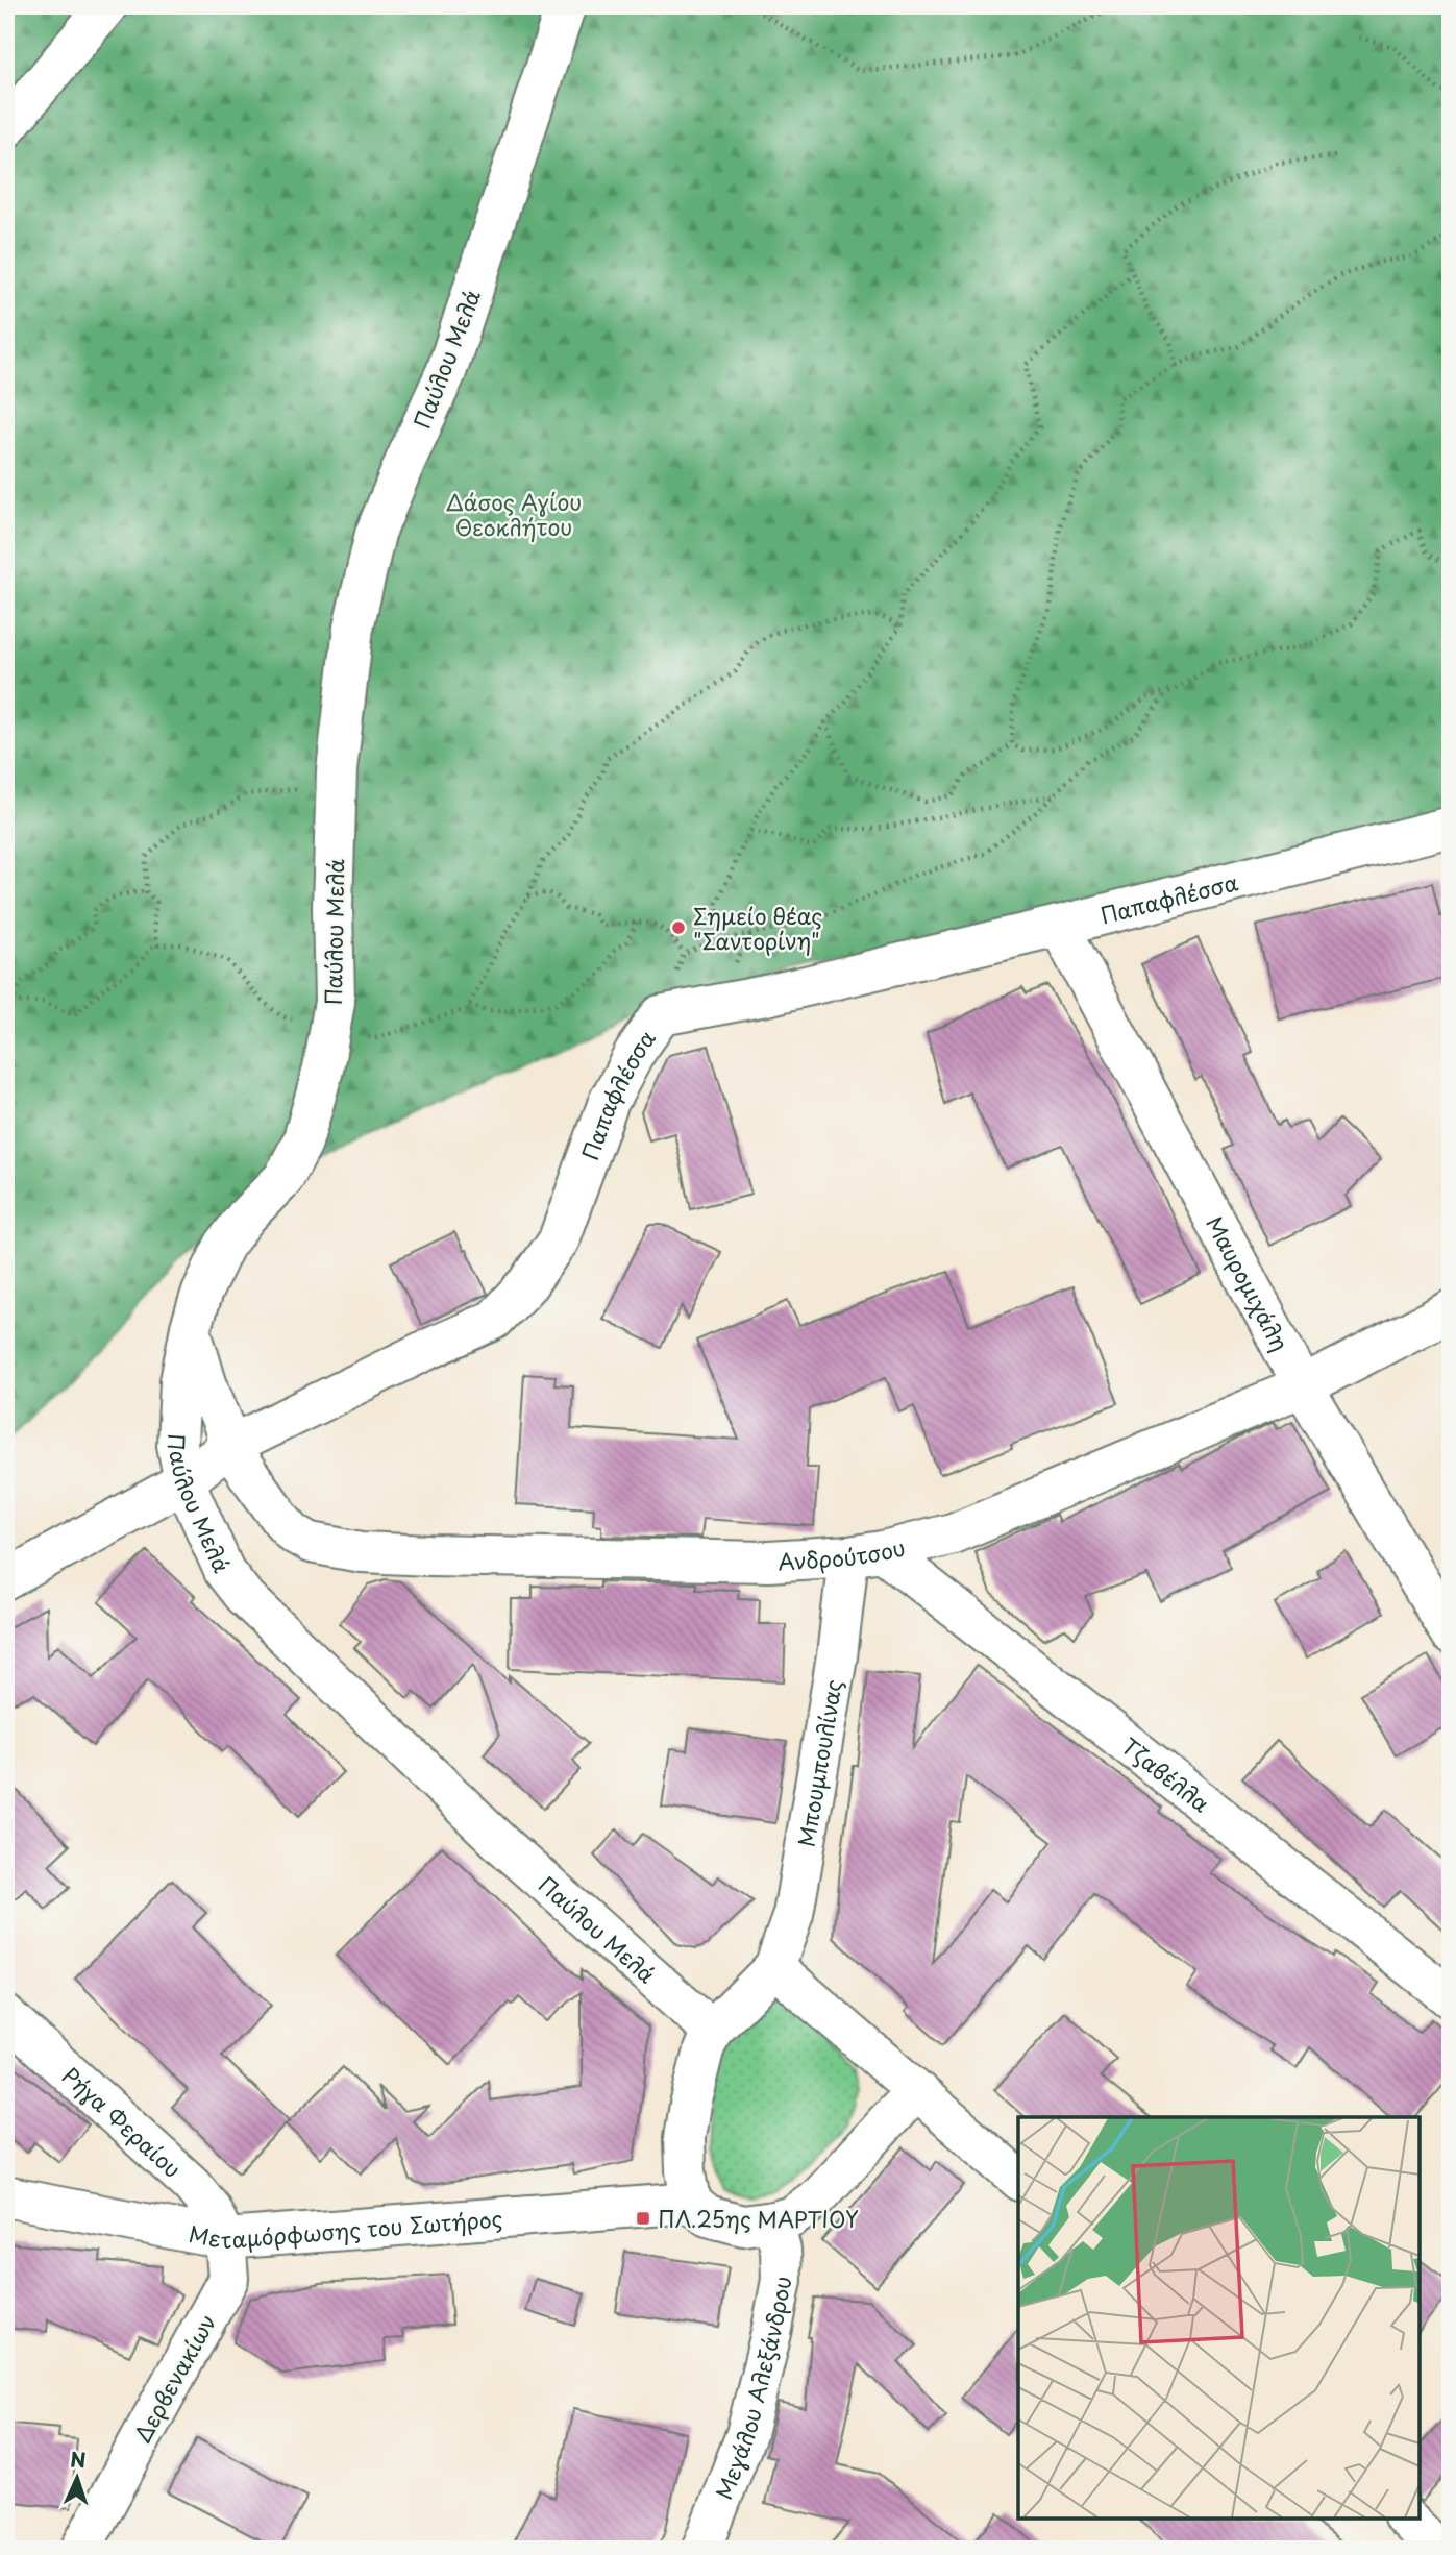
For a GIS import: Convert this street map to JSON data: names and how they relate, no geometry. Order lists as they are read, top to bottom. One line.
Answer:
{"streets":{"street":["Παύλου Μελά","Παπαφλέσσα","Μαυρομιχάλη","Ανδρούτσου","Μπουμπουλίνας","Τζαβέλλα","Ρήγα Φεραίου","Μεταμόρφωσης του Σωτήρος","Δερβενακίων","Μεγάλου Αλεξάνδρου"]},"crossings":[["Παύλου Μελά","Παπαφλέσσα"],["Παπαφλέσσα","Μαυρομιχάλη"],["Παπαφλέσσα","Ανδρούτσου"],["Μαυρομιχάλη","Ανδρούτσου"],["Ανδρούτσου","Μπουμπουλίνας"],["Ανδρούτσου","Τζαβέλλα"],["Μπουμπουλίνας","Τζαβέλλα"],["Ρήγα Φεραίου","Μεταμόρφωσης του Σωτήρος"],["Ρήγα Φεραίου","Δερβενακίων"],["Μεταμόρφωσης του Σωτήρος","Δερβενακίων"]],"parks":["Δάσος Αγίου Θεοκλήτου"],"places":{"other":["Σημείο θέας \"Σαντορίνη\""],"transit":["ΠΛ.25ης ΜΑΡΤΙΟΥ"]},"north":"top"}
